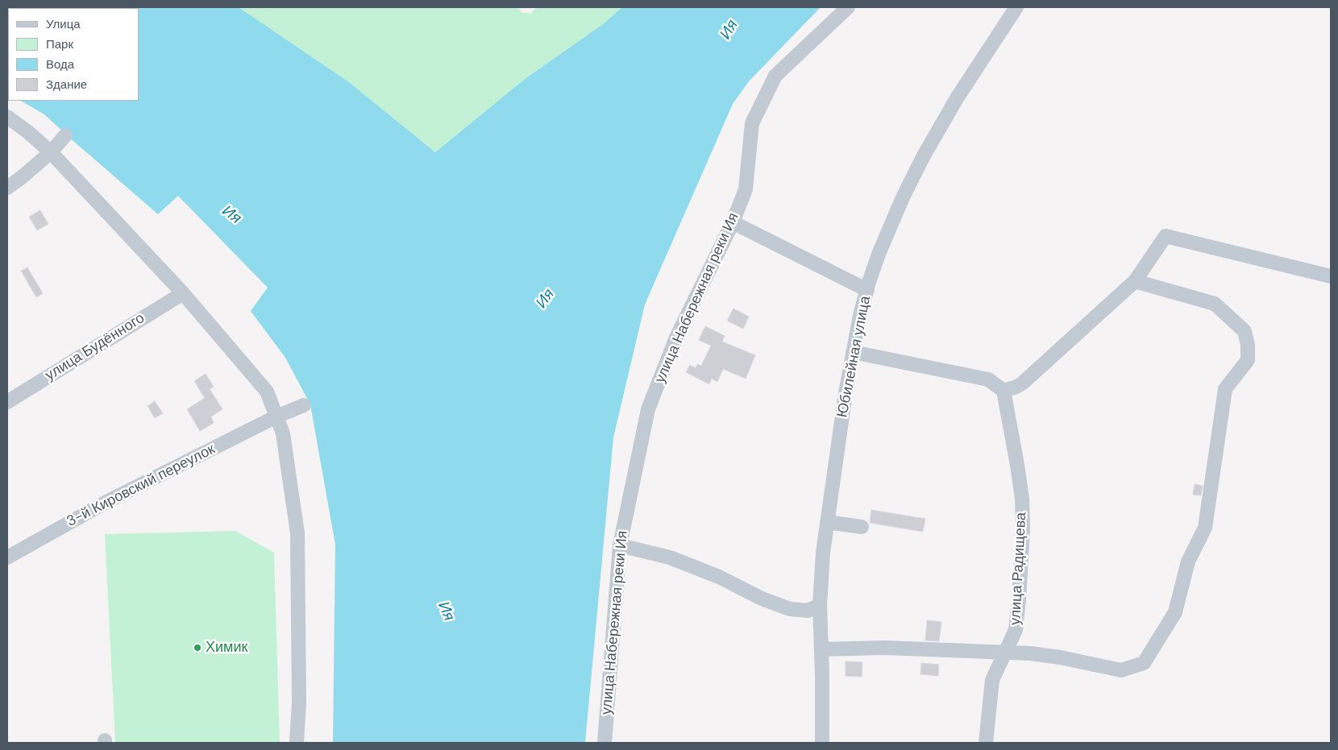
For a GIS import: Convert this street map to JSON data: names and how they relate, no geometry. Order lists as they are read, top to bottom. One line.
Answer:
{"streets":{"street":["улица Набережная реки Ия","улица Будённого","Юбилейная улица","3-й Кировский переулок","улица Радищева"]},"water":["Ия"],"places":["Химик"],"legend":["Улица","Парк","Вода","Здание"]}
